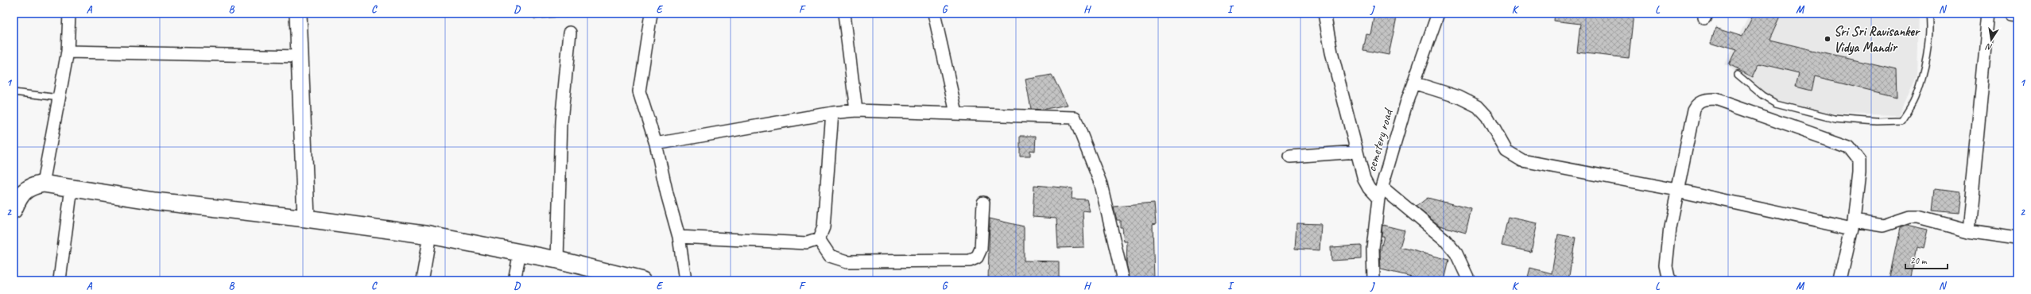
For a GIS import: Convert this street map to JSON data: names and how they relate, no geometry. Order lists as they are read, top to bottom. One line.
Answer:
{"streets":{"street":["cemetery road"]},"places":["Sri Sri Ravisanker Vidya Mandir"],"scale_bar":"20 m","north":"bottom","grid":{"columns":["A","B","C","D","E","F","G","H","I","J","K","L","M","N"],"rows":["1","2"]}}
